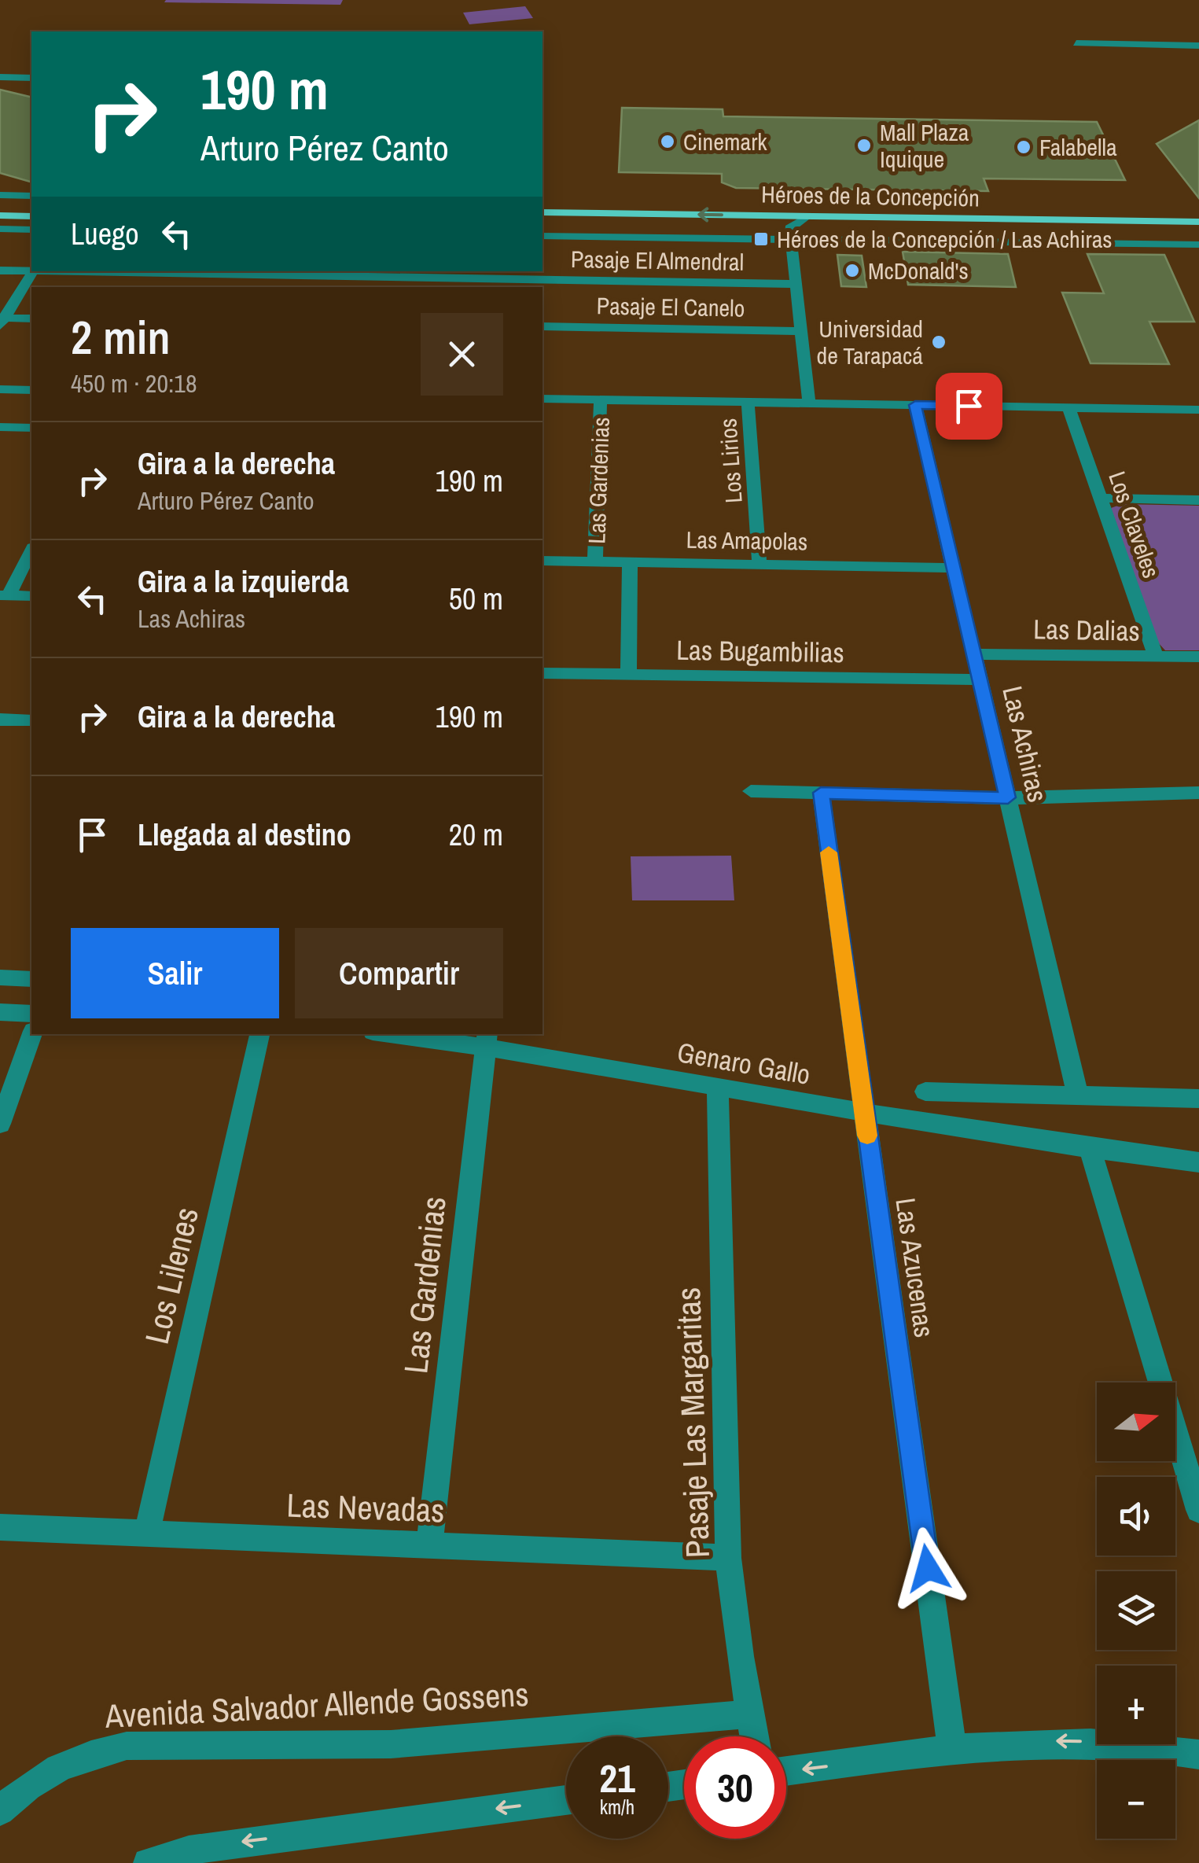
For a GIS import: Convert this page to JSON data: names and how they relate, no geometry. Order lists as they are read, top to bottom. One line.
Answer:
{"streets":{"main road":["Héroes de la Concepción"],"street":["Pasaje El Almendral","Pasaje El Canelo","Los Lirios","Las Gardenias","Los Claveles","Las Amapolas","Las Dalias","Las Bugambilias","Las Achiras","Genaro Gallo","Las Azucenas","Los Lilenes","Pasaje Las Margaritas","Las Nevadas","Avenida Salvador Allende Gossens"]},"crossings":[["Los Lirios","Las Amapolas"],["Las Gardenias","Las Amapolas"],["Las Gardenias","Las Bugambilias"],["Las Gardenias","Genaro Gallo"],["Las Gardenias","Las Nevadas"],["Los Claveles","Las Dalias"],["Las Amapolas","Las Achiras"],["Las Dalias","Las Achiras"],["Las Bugambilias","Las Achiras"],["Genaro Gallo","Las Azucenas"],["Genaro Gallo","Pasaje Las Margaritas"],["Los Lilenes","Las Nevadas"],["Pasaje Las Margaritas","Las Nevadas"],["Pasaje Las Margaritas","Avenida Salvador Allende Gossens"]],"places":{"other":["Cinemark","Mall Plaza Iquique","Falabella","McDonald's","Universidad de Tarapacá"],"transit":["Héroes de la Concepción / Las Achiras"]},"north":"right","page":{"turn":["190 m","Arturo Pérez Canto"],"then":"Luego","heading":["2 min","450 m · 20:18"],"list":[{"name":"Gira a la derecha","note":"Arturo Pérez Canto","value":"190 m"},{"name":"Gira a la izquierda","note":"Las Achiras","value":"50 m"},{"name":"Gira a la derecha","value":"190 m"},{"name":"Llegada al destino","value":"20 m"}],"buttons":["Salir","Compartir"],"map_buttons":["+","−"],"speed":"21 km/h","limit":"30"}}
